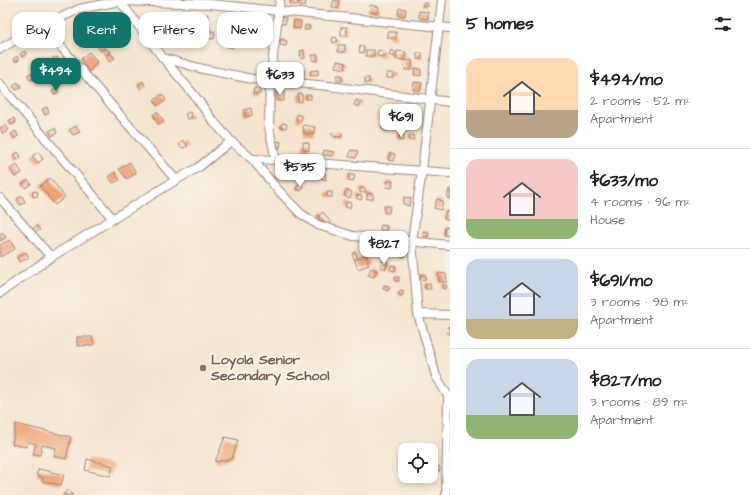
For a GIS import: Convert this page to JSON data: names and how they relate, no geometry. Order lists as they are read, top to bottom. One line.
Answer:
{"places":["Loyola Senior Secondary School"],"page":{"heading":"5 homes","chip":["Buy","Rent","Filters","New"],"list":[{"name":"$494/mo","note":"2 rooms · 52 m² · Apartment"},{"name":"$633/mo","note":"4 rooms · 96 m² · House"},{"name":"$691/mo","note":"3 rooms · 98 m² · Apartment"},{"name":"$827/mo","note":"3 rooms · 89 m² · Apartment"}],"price":["$494","$633","$691","$535","$827"]}}
